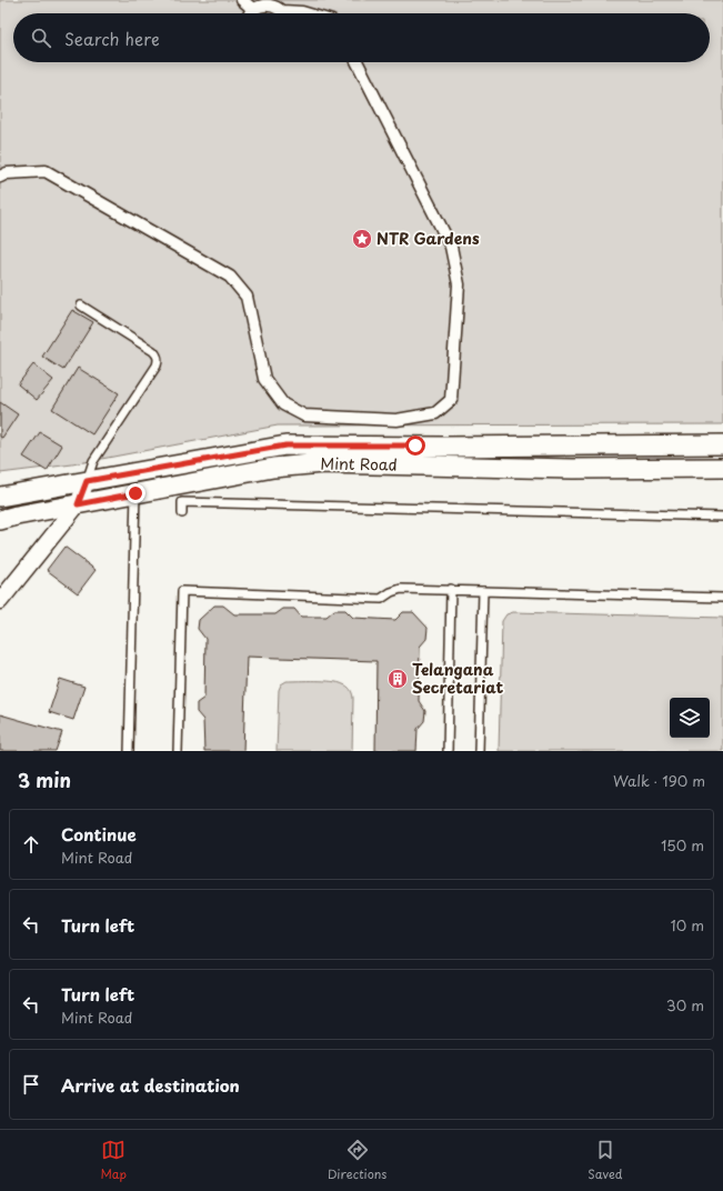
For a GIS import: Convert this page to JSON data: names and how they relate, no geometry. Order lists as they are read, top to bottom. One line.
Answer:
{"streets":{"street":["Mint Road"]},"places":{"place":["NTR Gardens"],"building":["Telangana Secretariat"]},"page":{"search":"Search here","heading":["3 min","Walk · 190 m"],"list":[["Continue","Mint Road","150 m"],["Turn left","10 m"],["Turn left","Mint Road","30 m"],"Arrive at destination"],"nav":["Map","Directions","Saved"]}}
